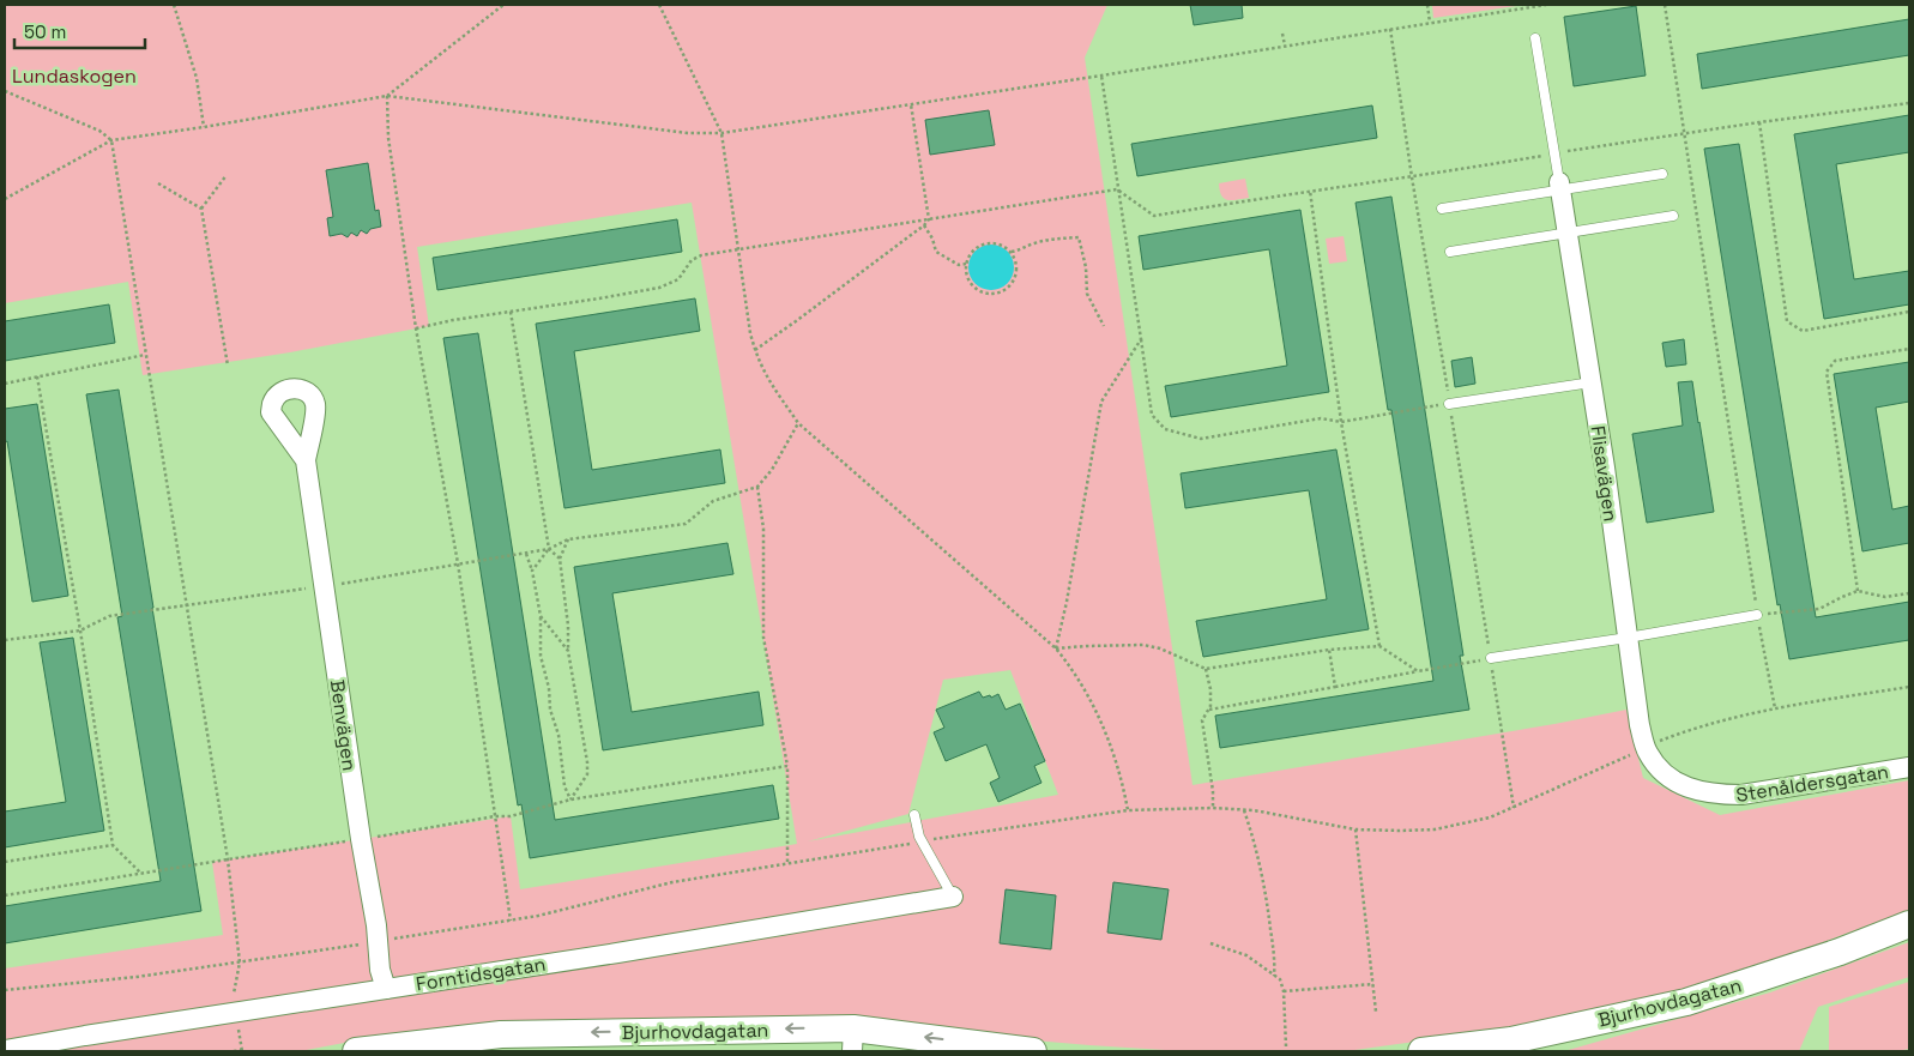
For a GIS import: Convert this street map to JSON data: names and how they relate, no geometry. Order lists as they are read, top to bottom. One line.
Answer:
{"streets":{"main road":["Bjurhovdagatan"],"street":["Flisavägen","Benvägen","Stenåldersgatan","Forntidsgatan"]},"crossings":[["Flisavägen","Stenåldersgatan"],["Benvägen","Forntidsgatan"]],"one_way":["Bjurhovdagatan"],"parks":["Lundaskogen"],"scale_bar":"50 m"}
